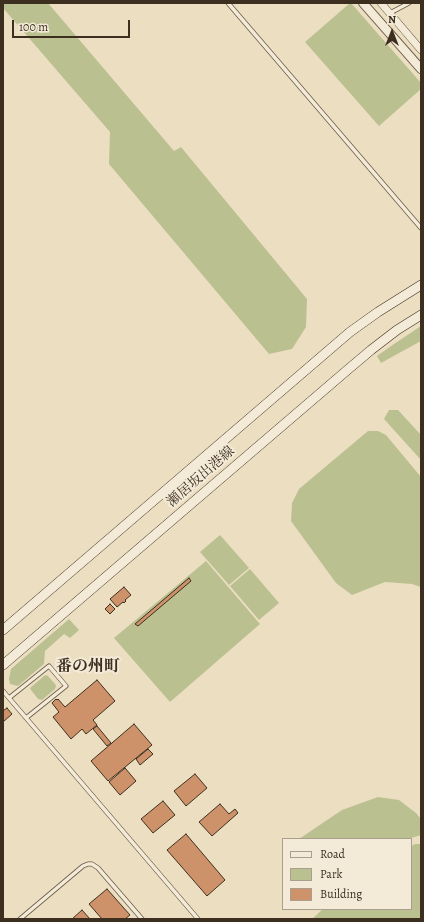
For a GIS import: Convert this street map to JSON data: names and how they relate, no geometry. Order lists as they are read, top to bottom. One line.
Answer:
{"streets":{"main road":["瀬居坂出港線"]},"districts":["番の州町"],"legend":["Road","Park","Building"],"scale_bar":"100 m","north":"top"}
